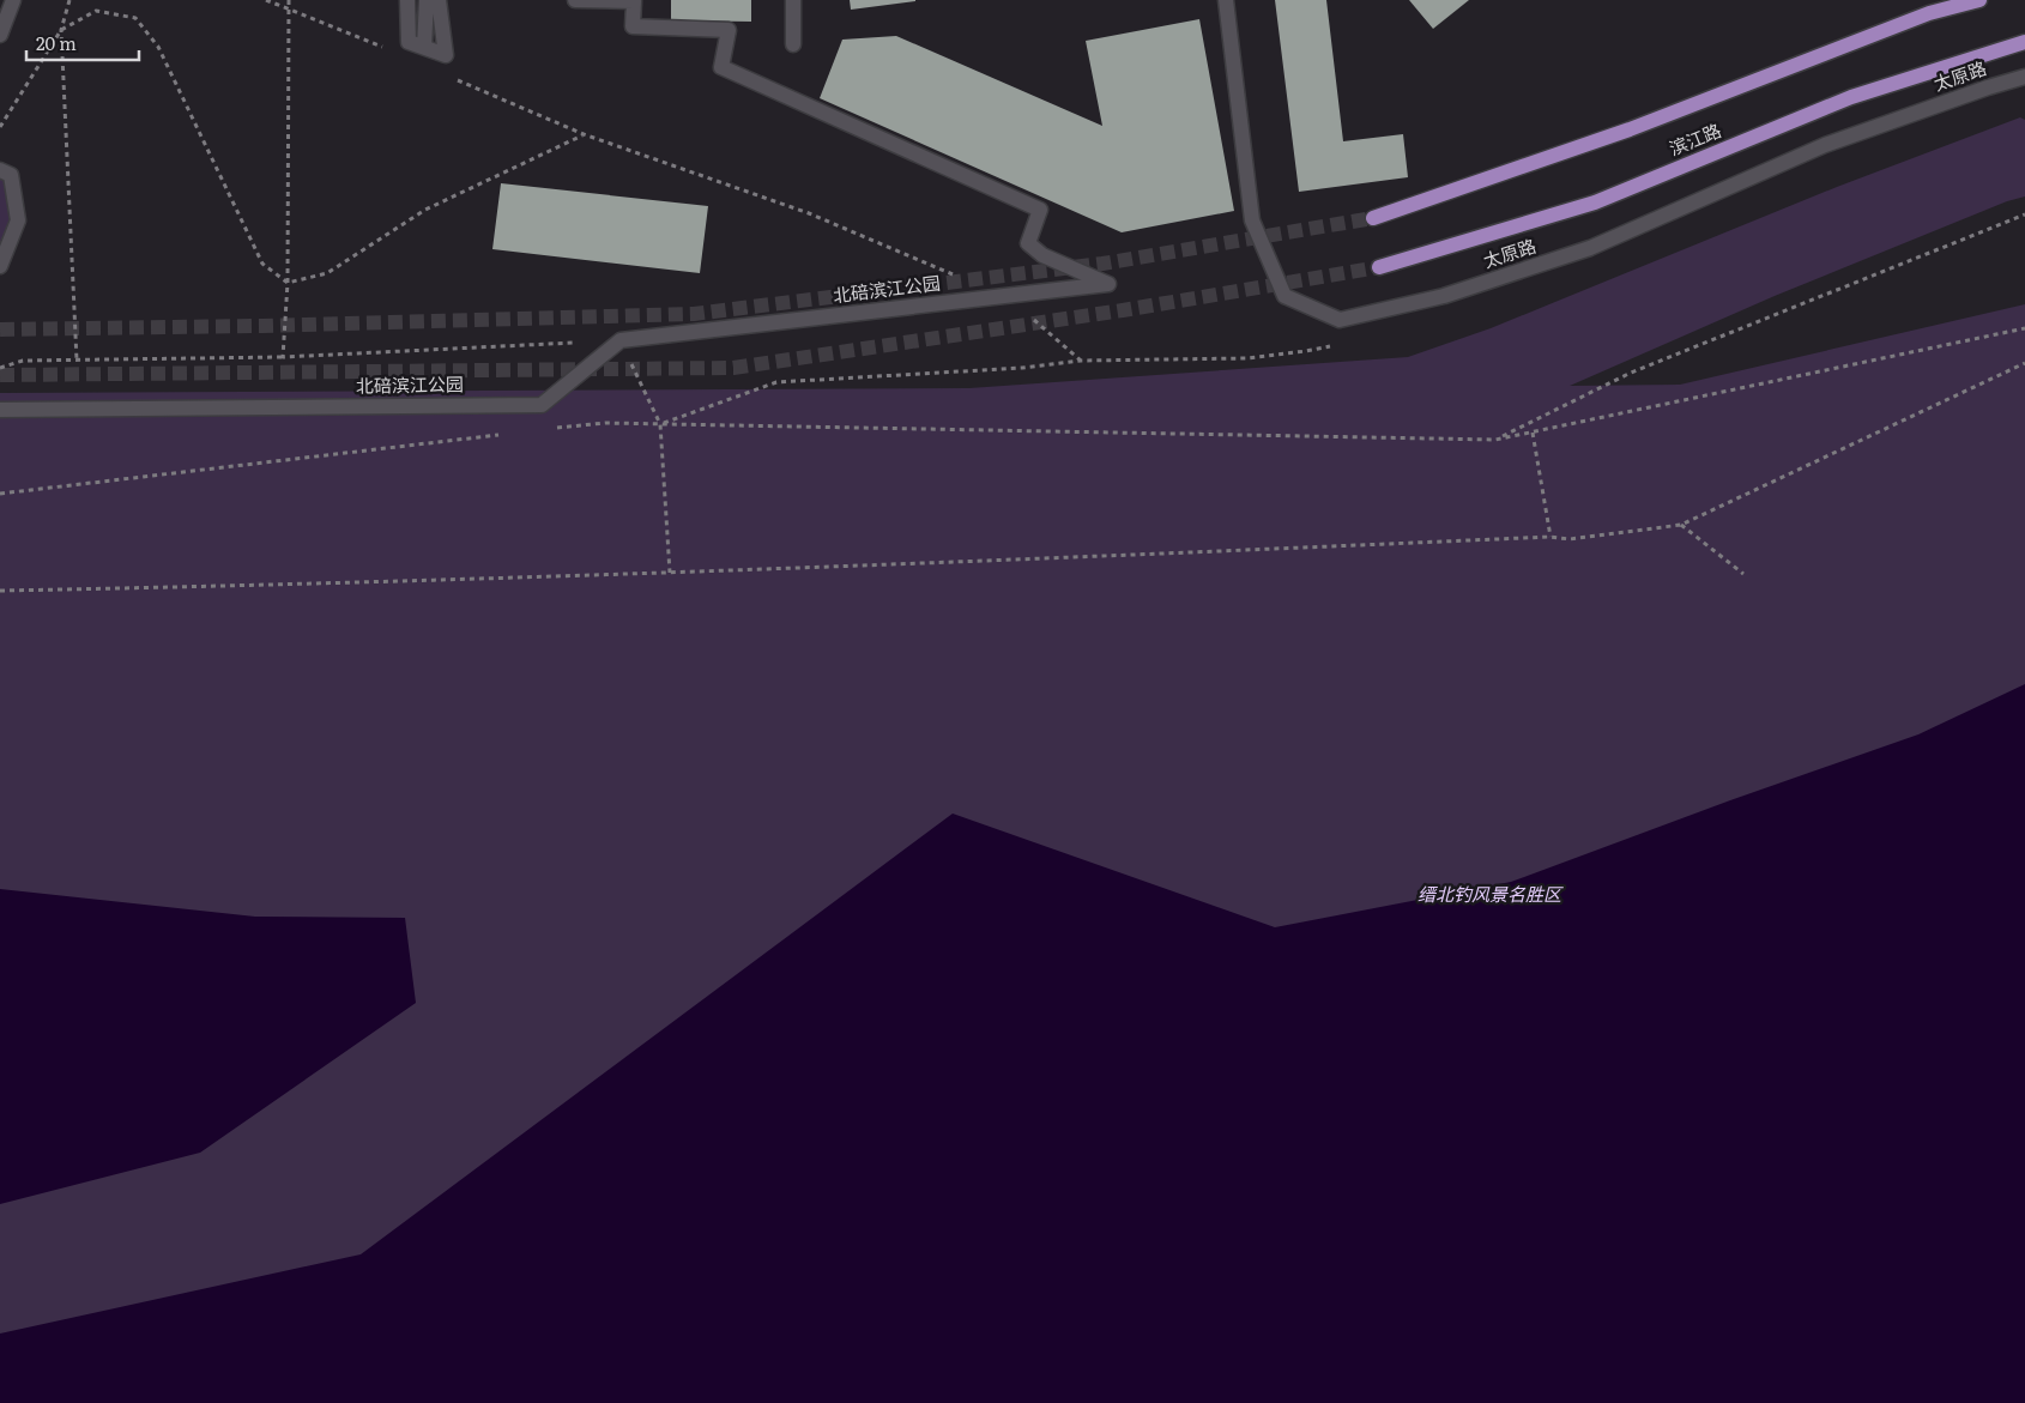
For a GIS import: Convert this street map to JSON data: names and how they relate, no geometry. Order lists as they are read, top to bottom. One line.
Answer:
{"streets":{"main road":["滨江路"],"street":["太原路","北碚滨江公园"]},"parks":["缙北钓风景名胜区"],"scale_bar":"20 m"}
